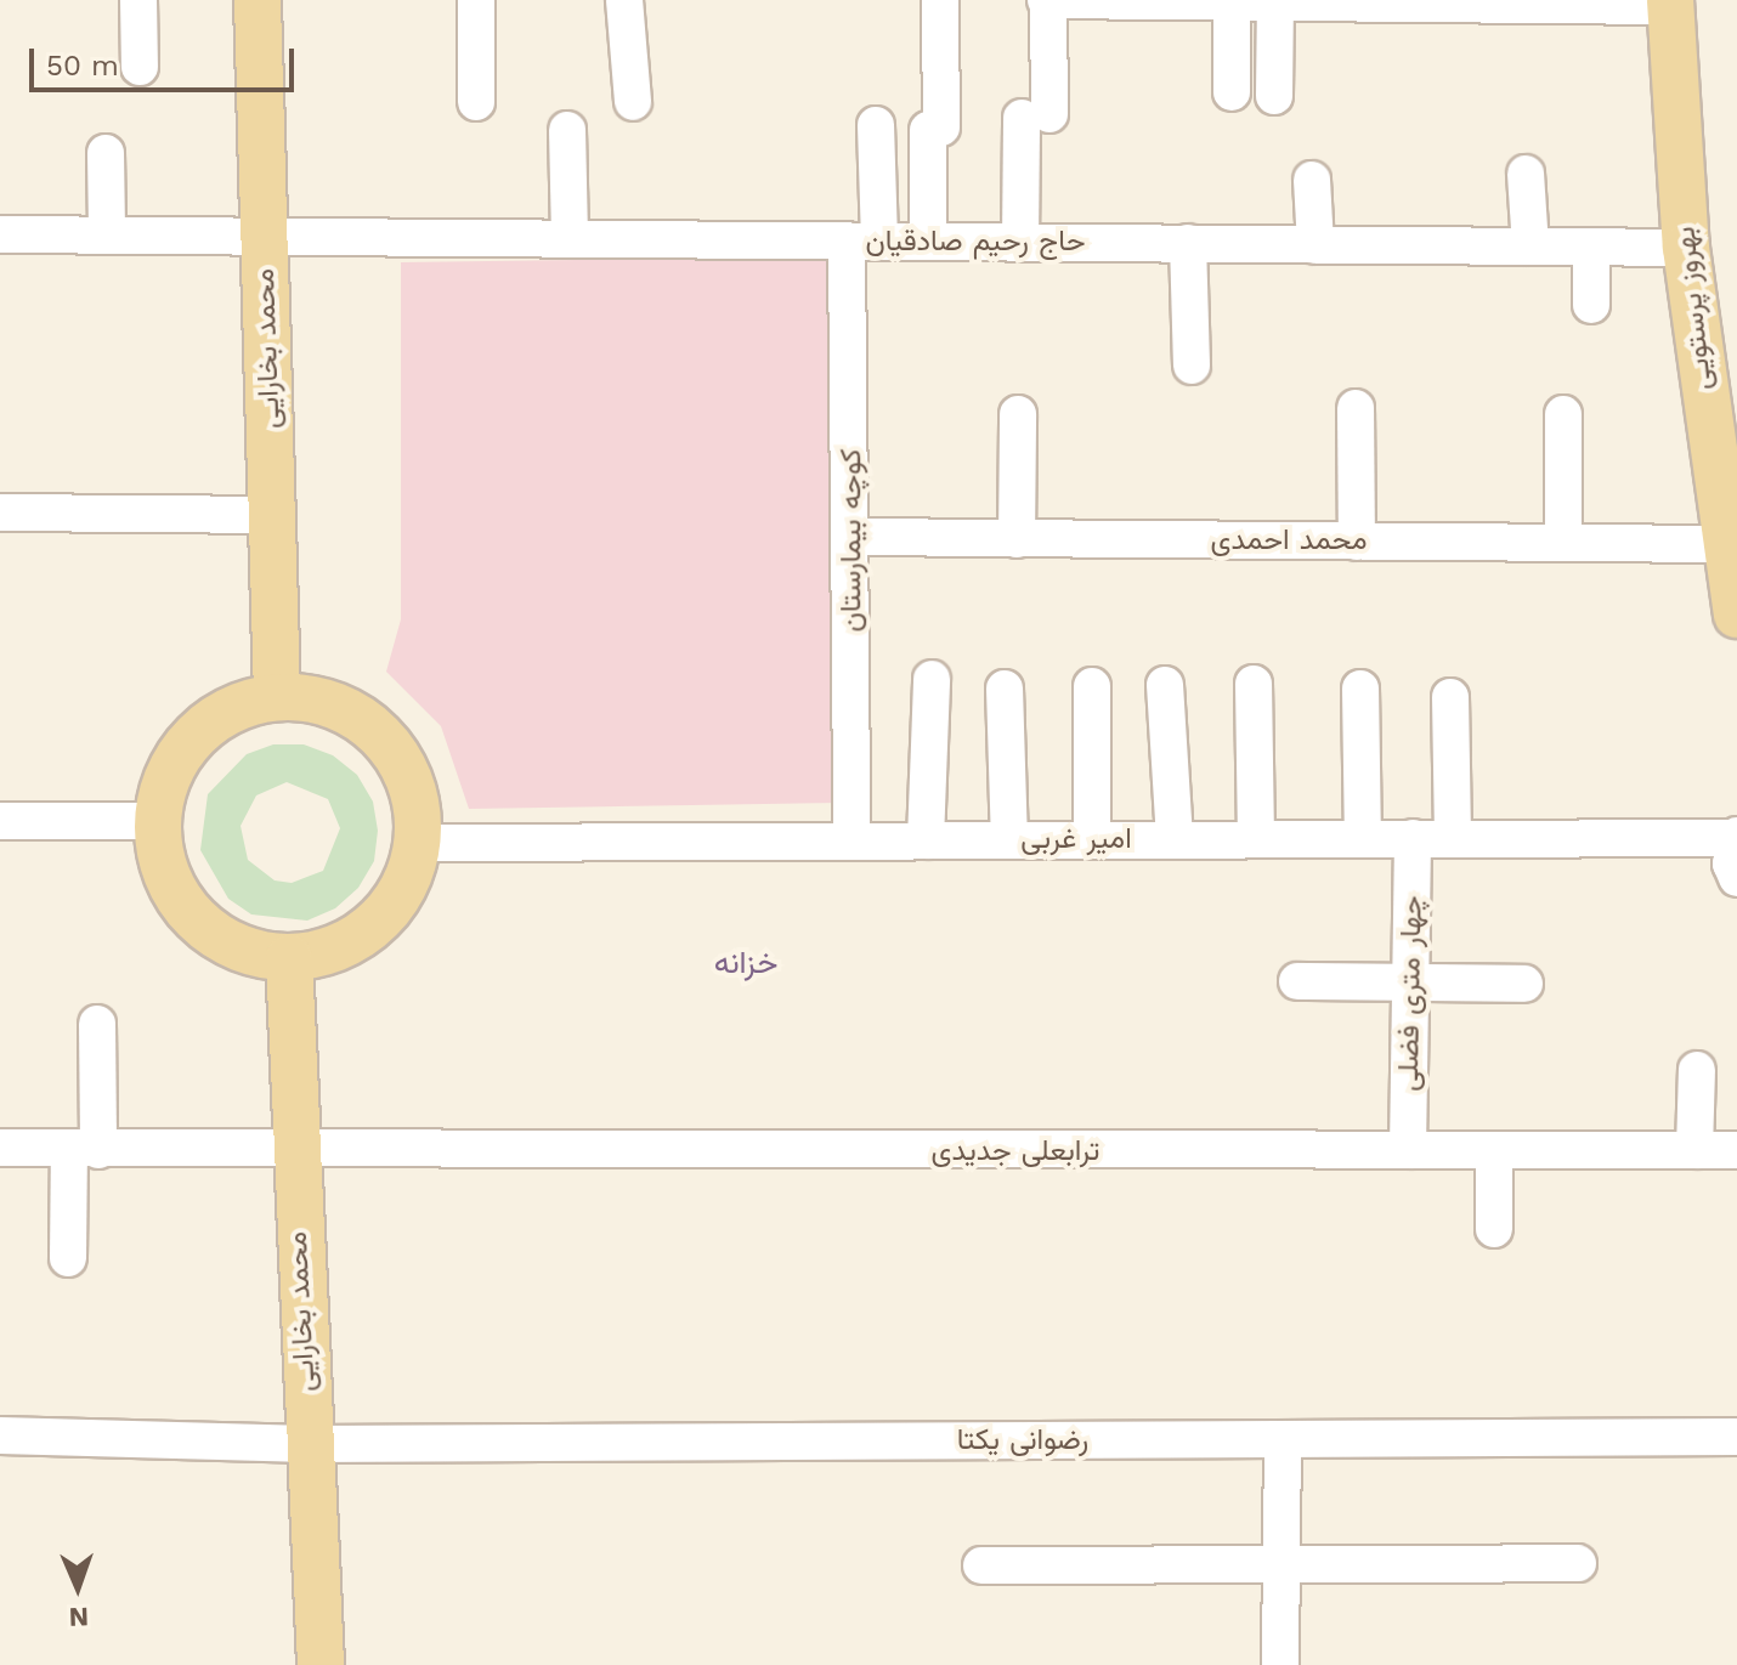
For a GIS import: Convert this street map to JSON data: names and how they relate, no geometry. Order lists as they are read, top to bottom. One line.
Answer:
{"streets":{"main road":["بهروز پرستویی","محمد بخارایی"],"street":["حاج رحیم صادقیان","کوچه بیمارستان","محمد احمدی","امیر غربی","چهار متری فضلی","ترابعلی جدیدی","رضوانی یکتا"]},"crossings":[["حاج رحیم صادقیان","بهروز پرستویی"],["حاج رحیم صادقیان","محمد بخارایی"],["حاج رحیم صادقیان","کوچه بیمارستان"],["بهروز پرستویی","محمد احمدی"],["محمد بخارایی","امیر غربی"],["محمد بخارایی","ترابعلی جدیدی"],["محمد بخارایی","رضوانی یکتا"],["کوچه بیمارستان","محمد احمدی"],["کوچه بیمارستان","امیر غربی"],["امیر غربی","چهار متری فضلی"],["چهار متری فضلی","ترابعلی جدیدی"]],"districts":["خزانه"],"scale_bar":"50 m","north":"bottom"}
